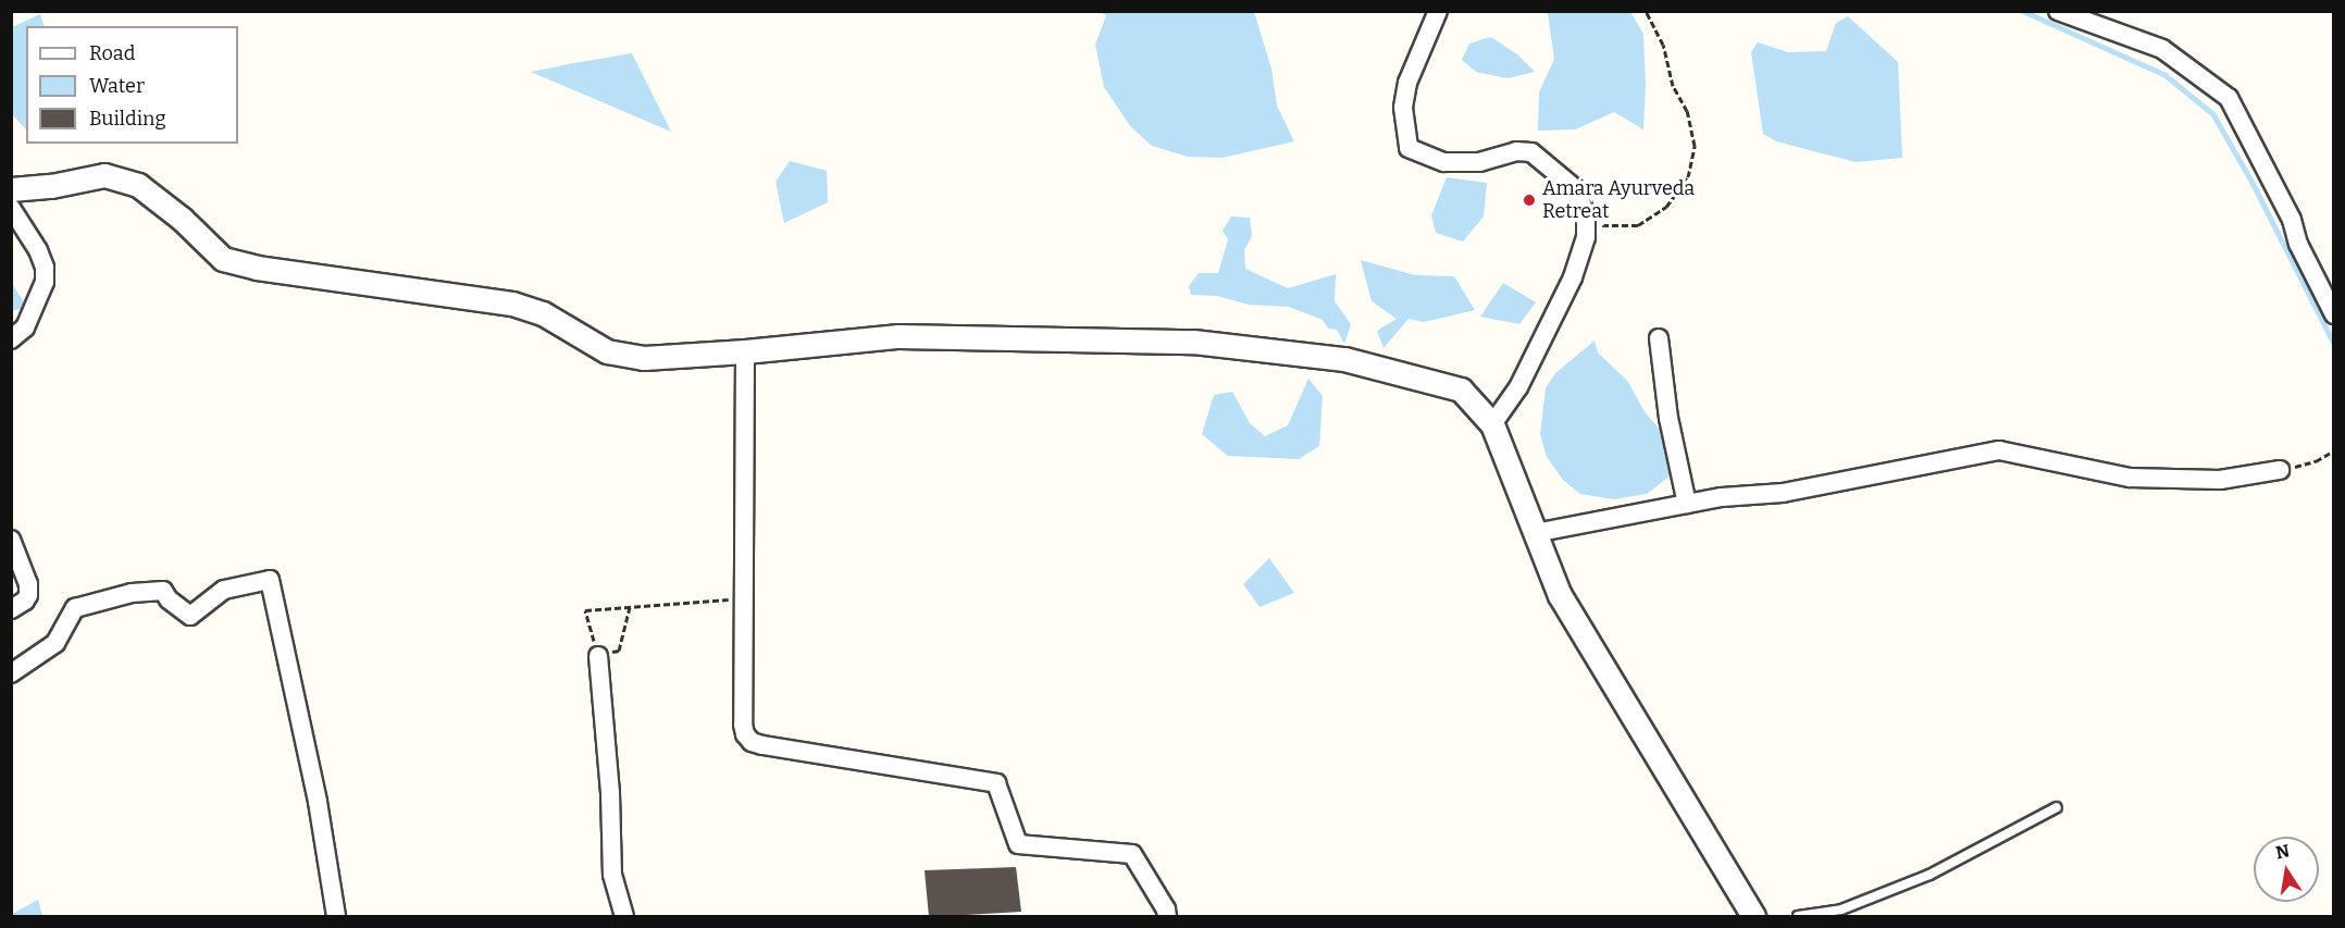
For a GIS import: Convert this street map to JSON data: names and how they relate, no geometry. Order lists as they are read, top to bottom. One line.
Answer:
{"places":["Amara Ayurveda Retreat"],"legend":["Road","Water","Building"],"north":"top"}
